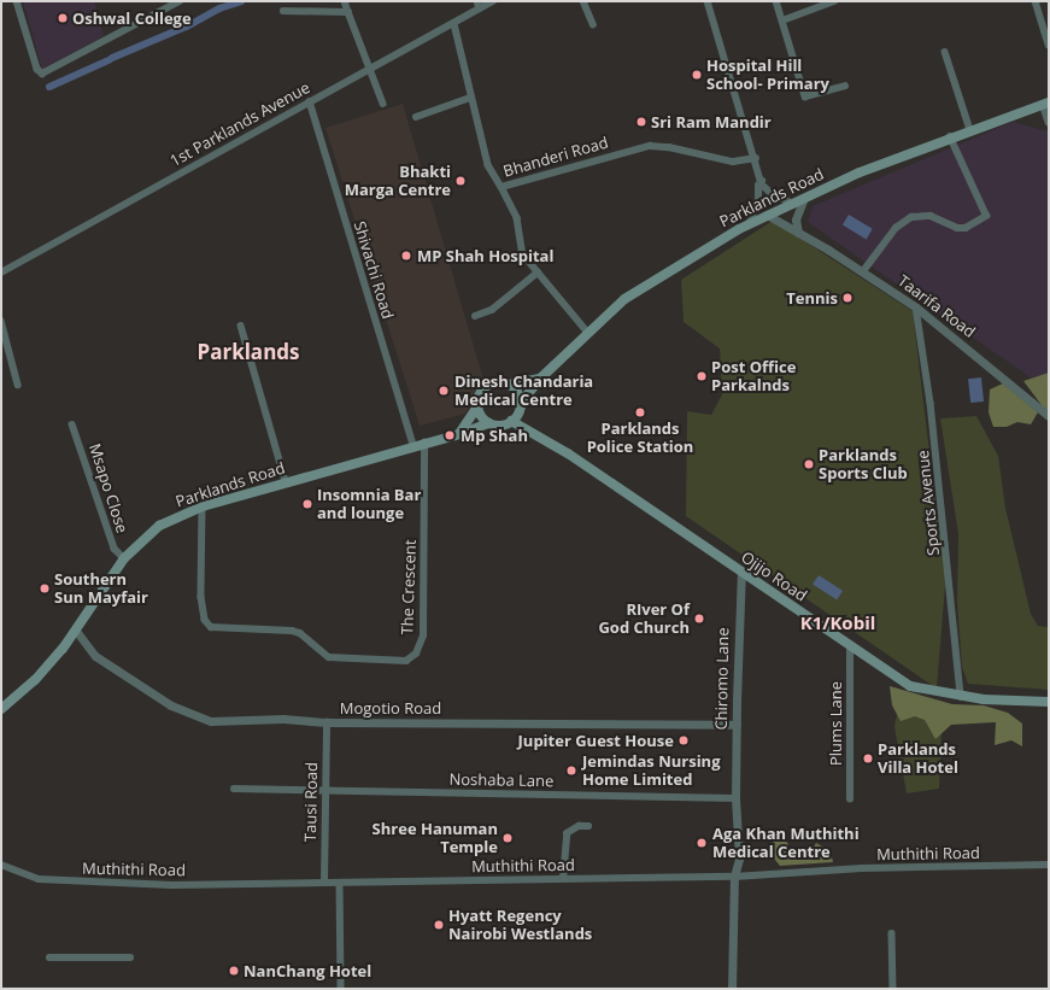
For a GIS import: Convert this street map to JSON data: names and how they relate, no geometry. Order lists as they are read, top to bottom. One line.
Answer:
{"streets":{"main road":["Parklands Road","Ojijo Road"],"street":["1st Parklands Avenue","Bhanderi Road","Shivachi Road","Taarifa Road","Msapo Close","Sports Avenue","The Crescent","Chiromo Lane","Mogotio Road","Plums Lane","Noshaba Lane","Tausi Road","Muthithi Road"]},"crossings":[["1st Parklands Avenue","Bhanderi Road"],["1st Parklands Avenue","Shivachi Road"],["Parklands Road","Shivachi Road"],["Parklands Road","Taarifa Road"],["Parklands Road","Msapo Close"],["Parklands Road","Ojijo Road"],["Parklands Road","The Crescent"],["Parklands Road","Mogotio Road"],["Taarifa Road","Sports Avenue"],["Sports Avenue","Ojijo Road"],["Ojijo Road","Chiromo Lane"],["Ojijo Road","Plums Lane"],["Chiromo Lane","Mogotio Road"],["Chiromo Lane","Noshaba Lane"],["Chiromo Lane","Muthithi Road"],["Mogotio Road","Tausi Road"],["Noshaba Lane","Tausi Road"],["Tausi Road","Muthithi Road"]],"districts":["Parklands","K1/Kobil"],"places":["Oshwal College","Hospital Hill School- Primary","Sri Ram Mandir","Bhakti Marga Centre","MP Shah Hospital","Tennis","Post Office Parkalnds","Dinesh Chandaria Medical Centre","Parklands Police Station","Mp Shah","Parklands Sports Club","Insomnia Bar and lounge","Southern Sun Mayfair","RIver Of God Church","Jupiter Guest House","Parklands Villa Hotel","Jemindas Nursing Home Limited","Shree Hanuman Temple","Aga Khan Muthithi Medical Centre","Hyatt Regency Nairobi Westlands","NanChang Hotel"]}
